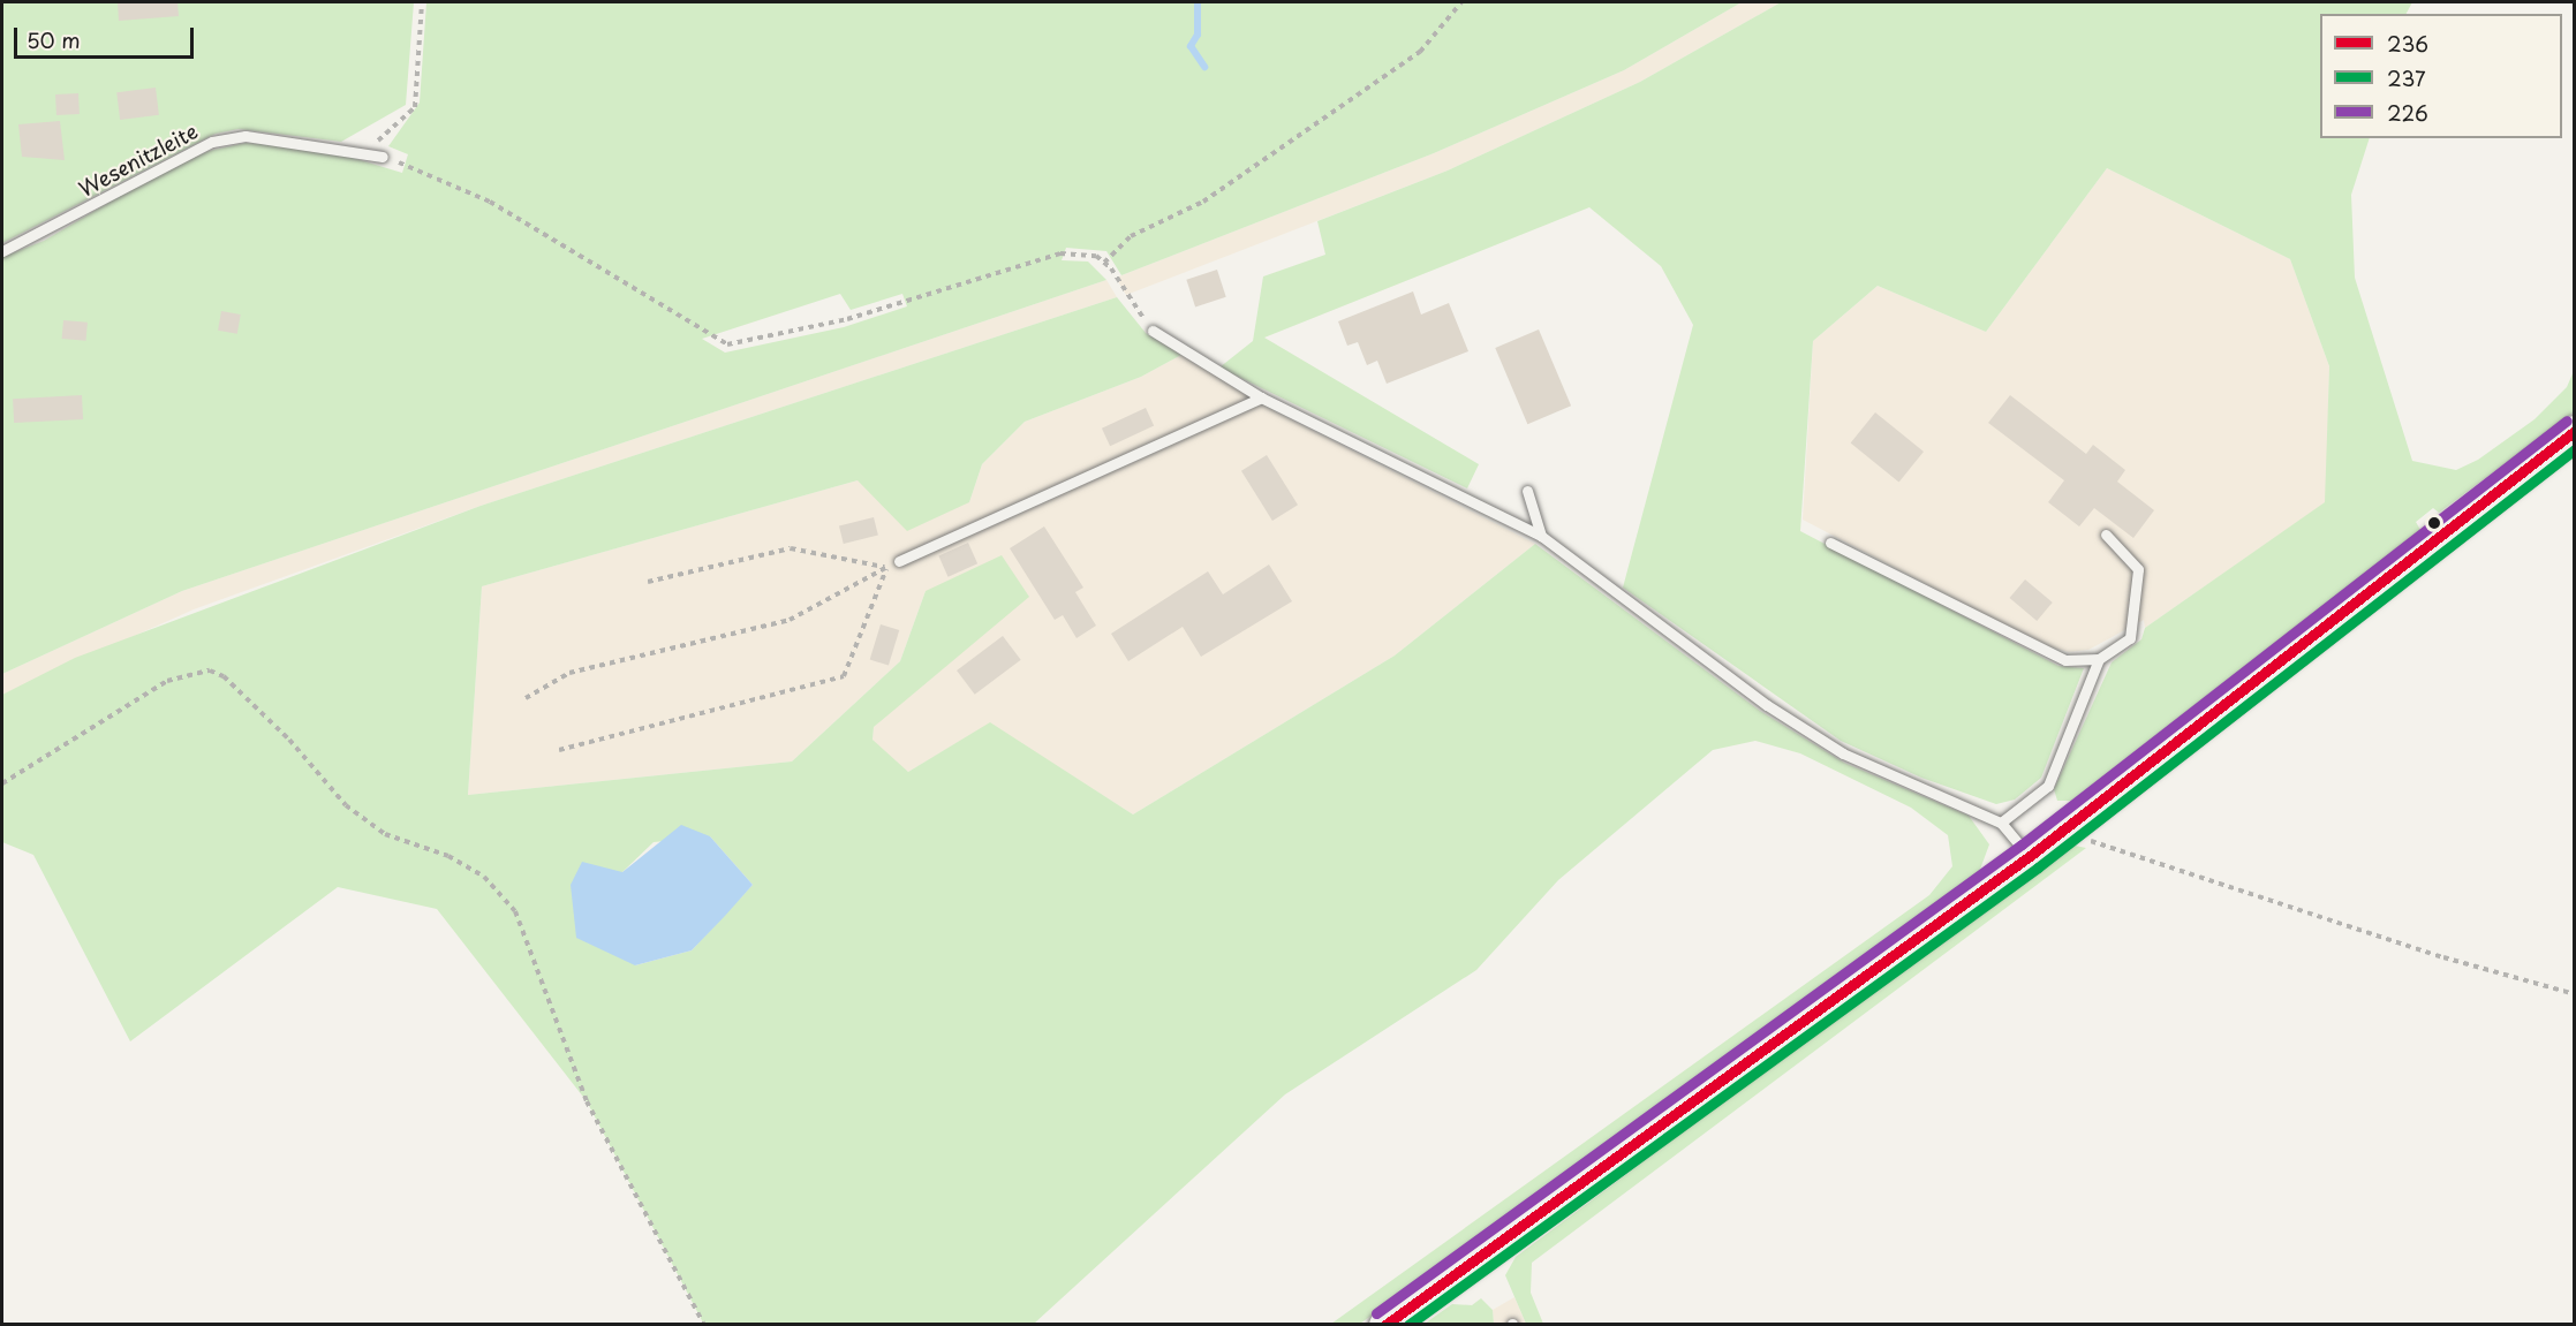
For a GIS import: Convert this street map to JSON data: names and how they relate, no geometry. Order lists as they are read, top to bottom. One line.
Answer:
{"streets":{"lane":["Wesenitzleite"]},"lines":["transit line 226","transit line 236","transit line 237"],"legend":["236","237","226"],"scale_bar":"50 m"}
